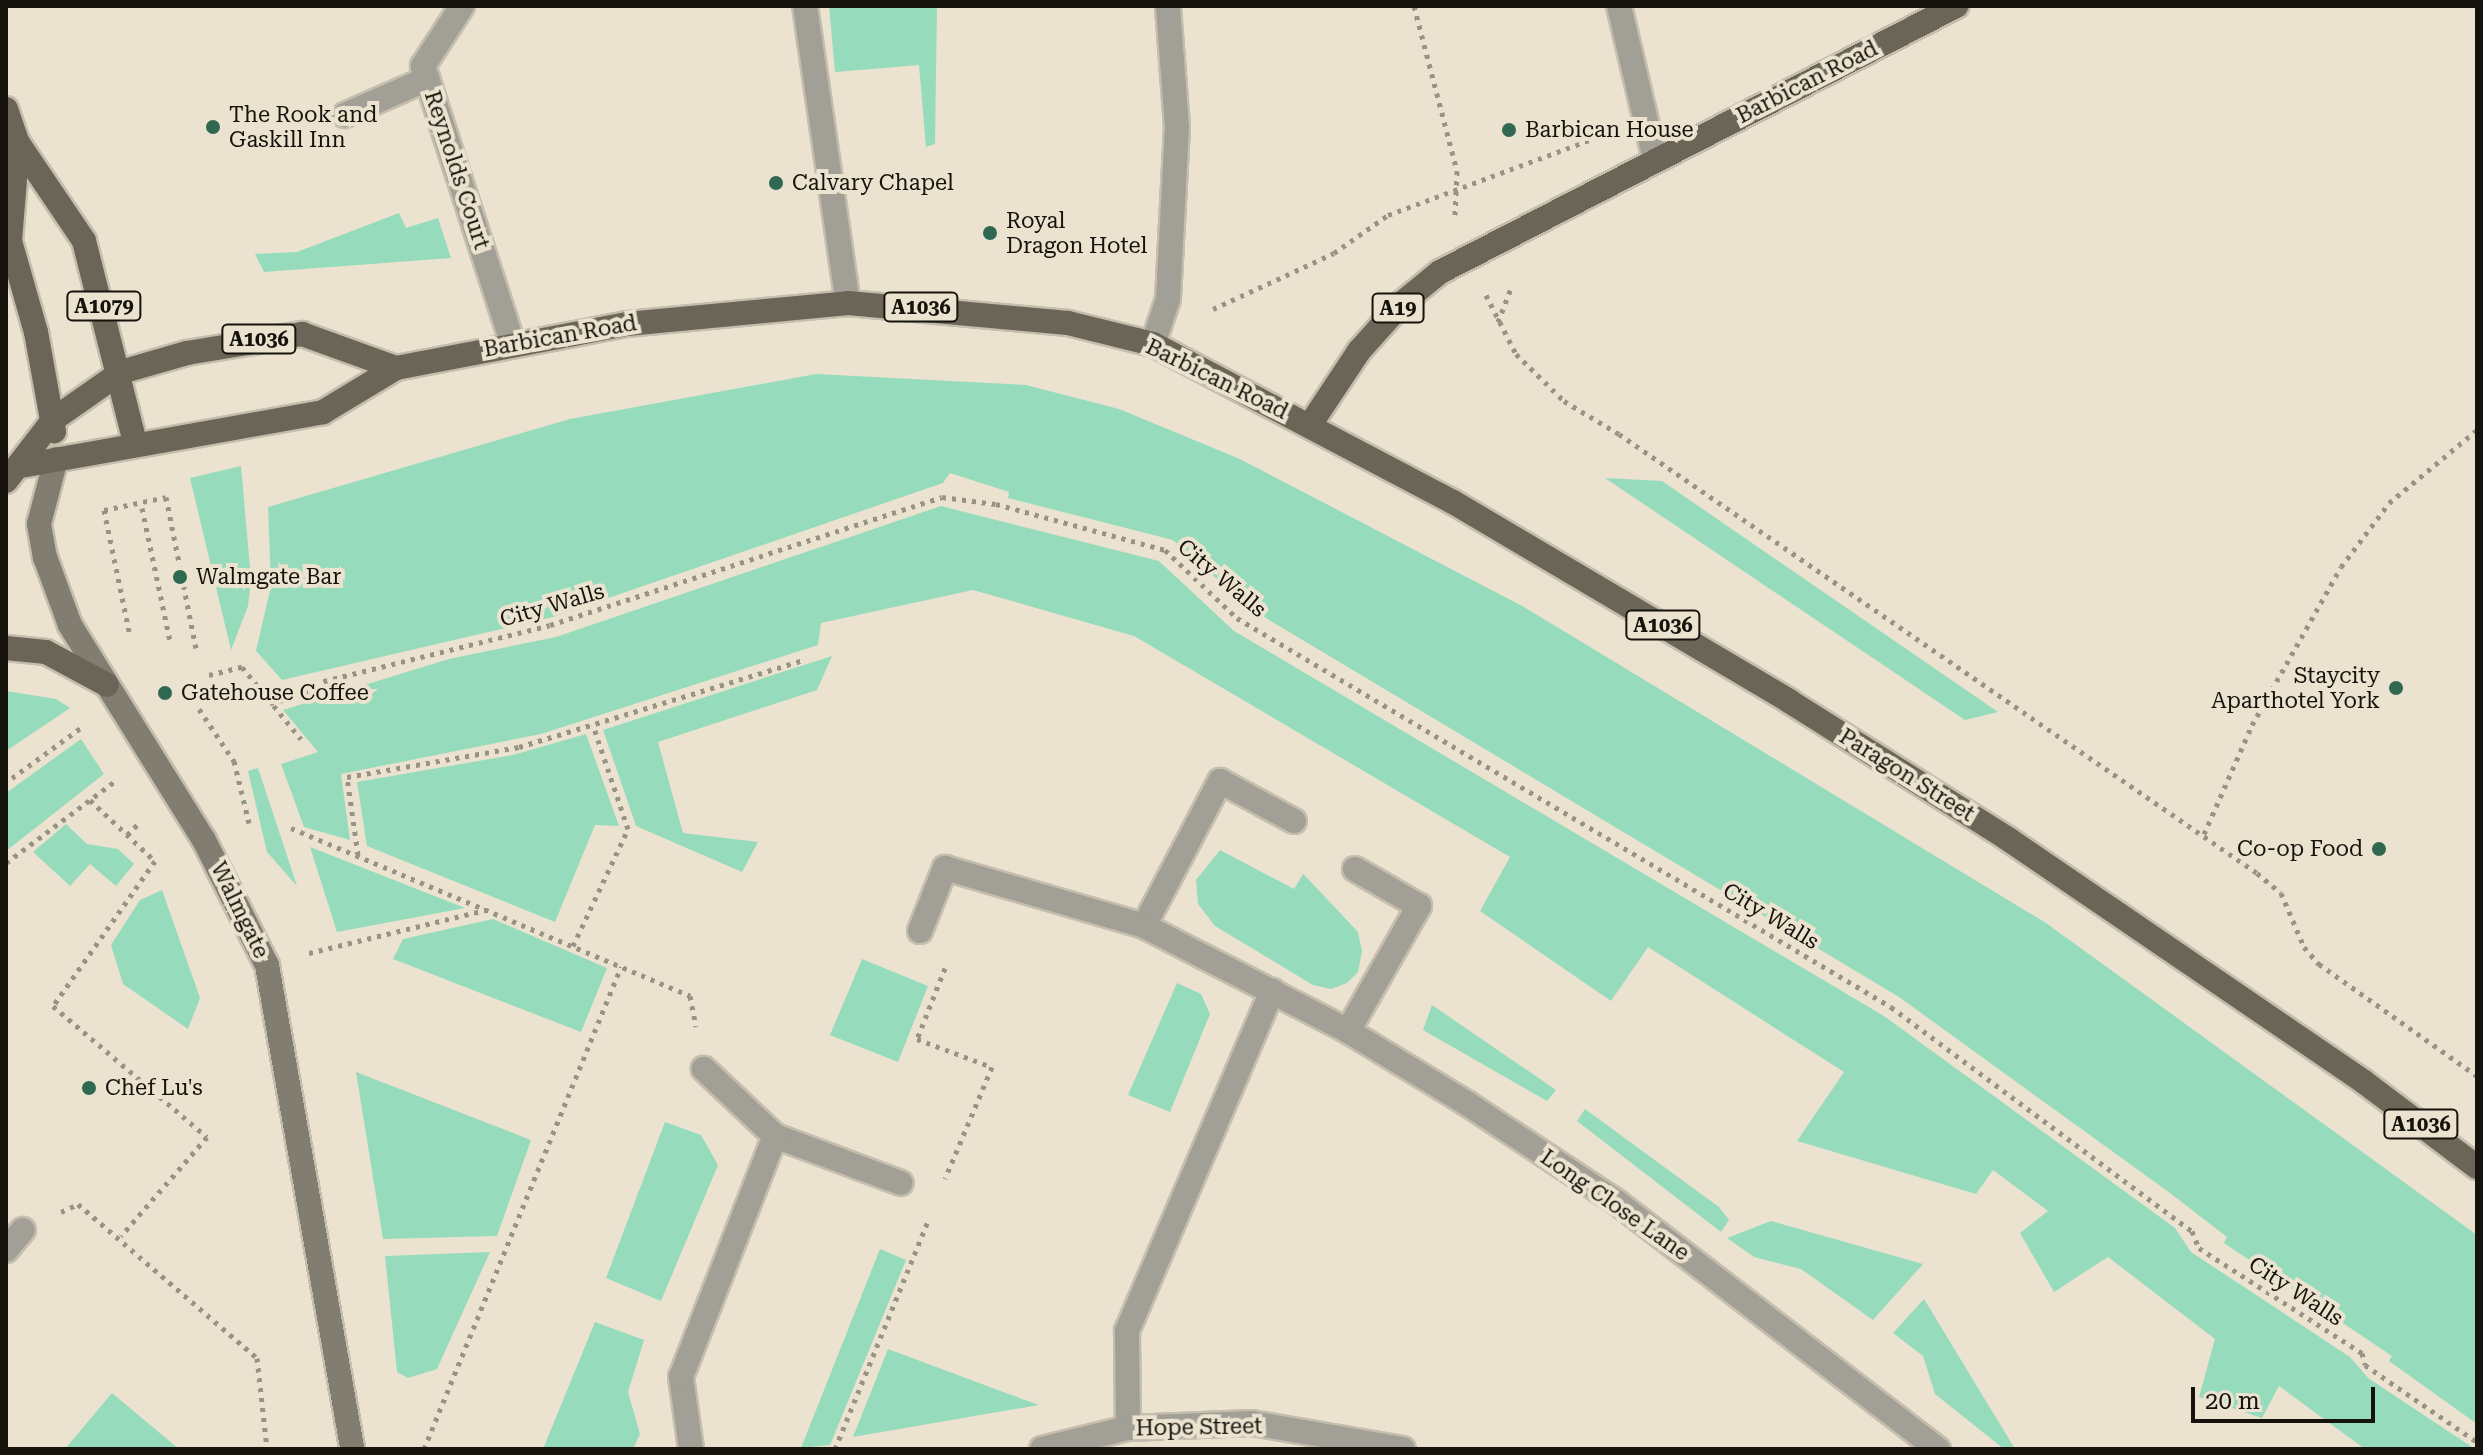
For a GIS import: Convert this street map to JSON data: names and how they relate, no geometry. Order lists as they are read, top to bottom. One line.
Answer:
{"streets":{"main road":["Barbican Road","A1079","A1036","A19","Paragon Street"],"street":["Reynolds Court","Walmgate","Long Close Lane","Hope Street"],"path":["City Walls"]},"crossings":[["Barbican Road","Reynolds Court"],["Barbican Road","A1079"],["Barbican Road","A1036"],["Barbican Road","Paragon Street"],["Barbican Road","Walmgate"],["A1079","A1036"],["A1079","Walmgate"],["A1036","Walmgate"]],"places":["The Rook and Gaskill Inn","Barbican House","Calvary Chapel","Royal Dragon Hotel","Walmgate Bar","Staycity Aparthotel York","Gatehouse Coffee","Co-op Food","Chef Lu's"],"scale_bar":"20 m"}
